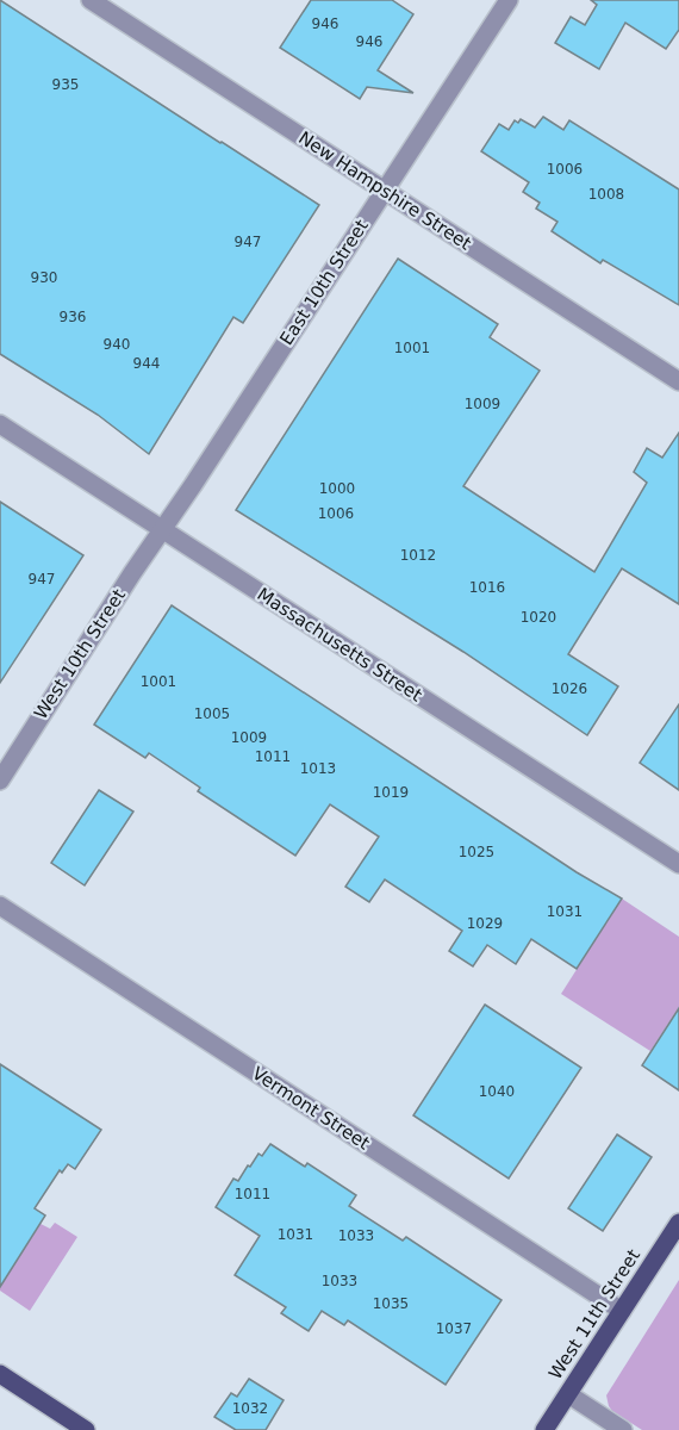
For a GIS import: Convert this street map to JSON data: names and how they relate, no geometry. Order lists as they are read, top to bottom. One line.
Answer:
{"streets":{"main road":["West 11th Street"],"street":["New Hampshire Street","East 10th Street","Massachusetts Street","West 10th Street","Vermont Street"]},"crossings":[["New Hampshire Street","East 10th Street"],["East 10th Street","Massachusetts Street"],["East 10th Street","West 10th Street"],["Massachusetts Street","West 10th Street"],["Vermont Street","West 11th Street"]],"house_numbers":["946","946","935","1006","1008","947","930","936","940","1001","944","1009","1000","1006","1012","947","1016","1020","1001","1026","1005","1009","1011","1013","1019","1025","1031","1029","1040","1011","1031","1033","1033","1035","1037","1032"]}
